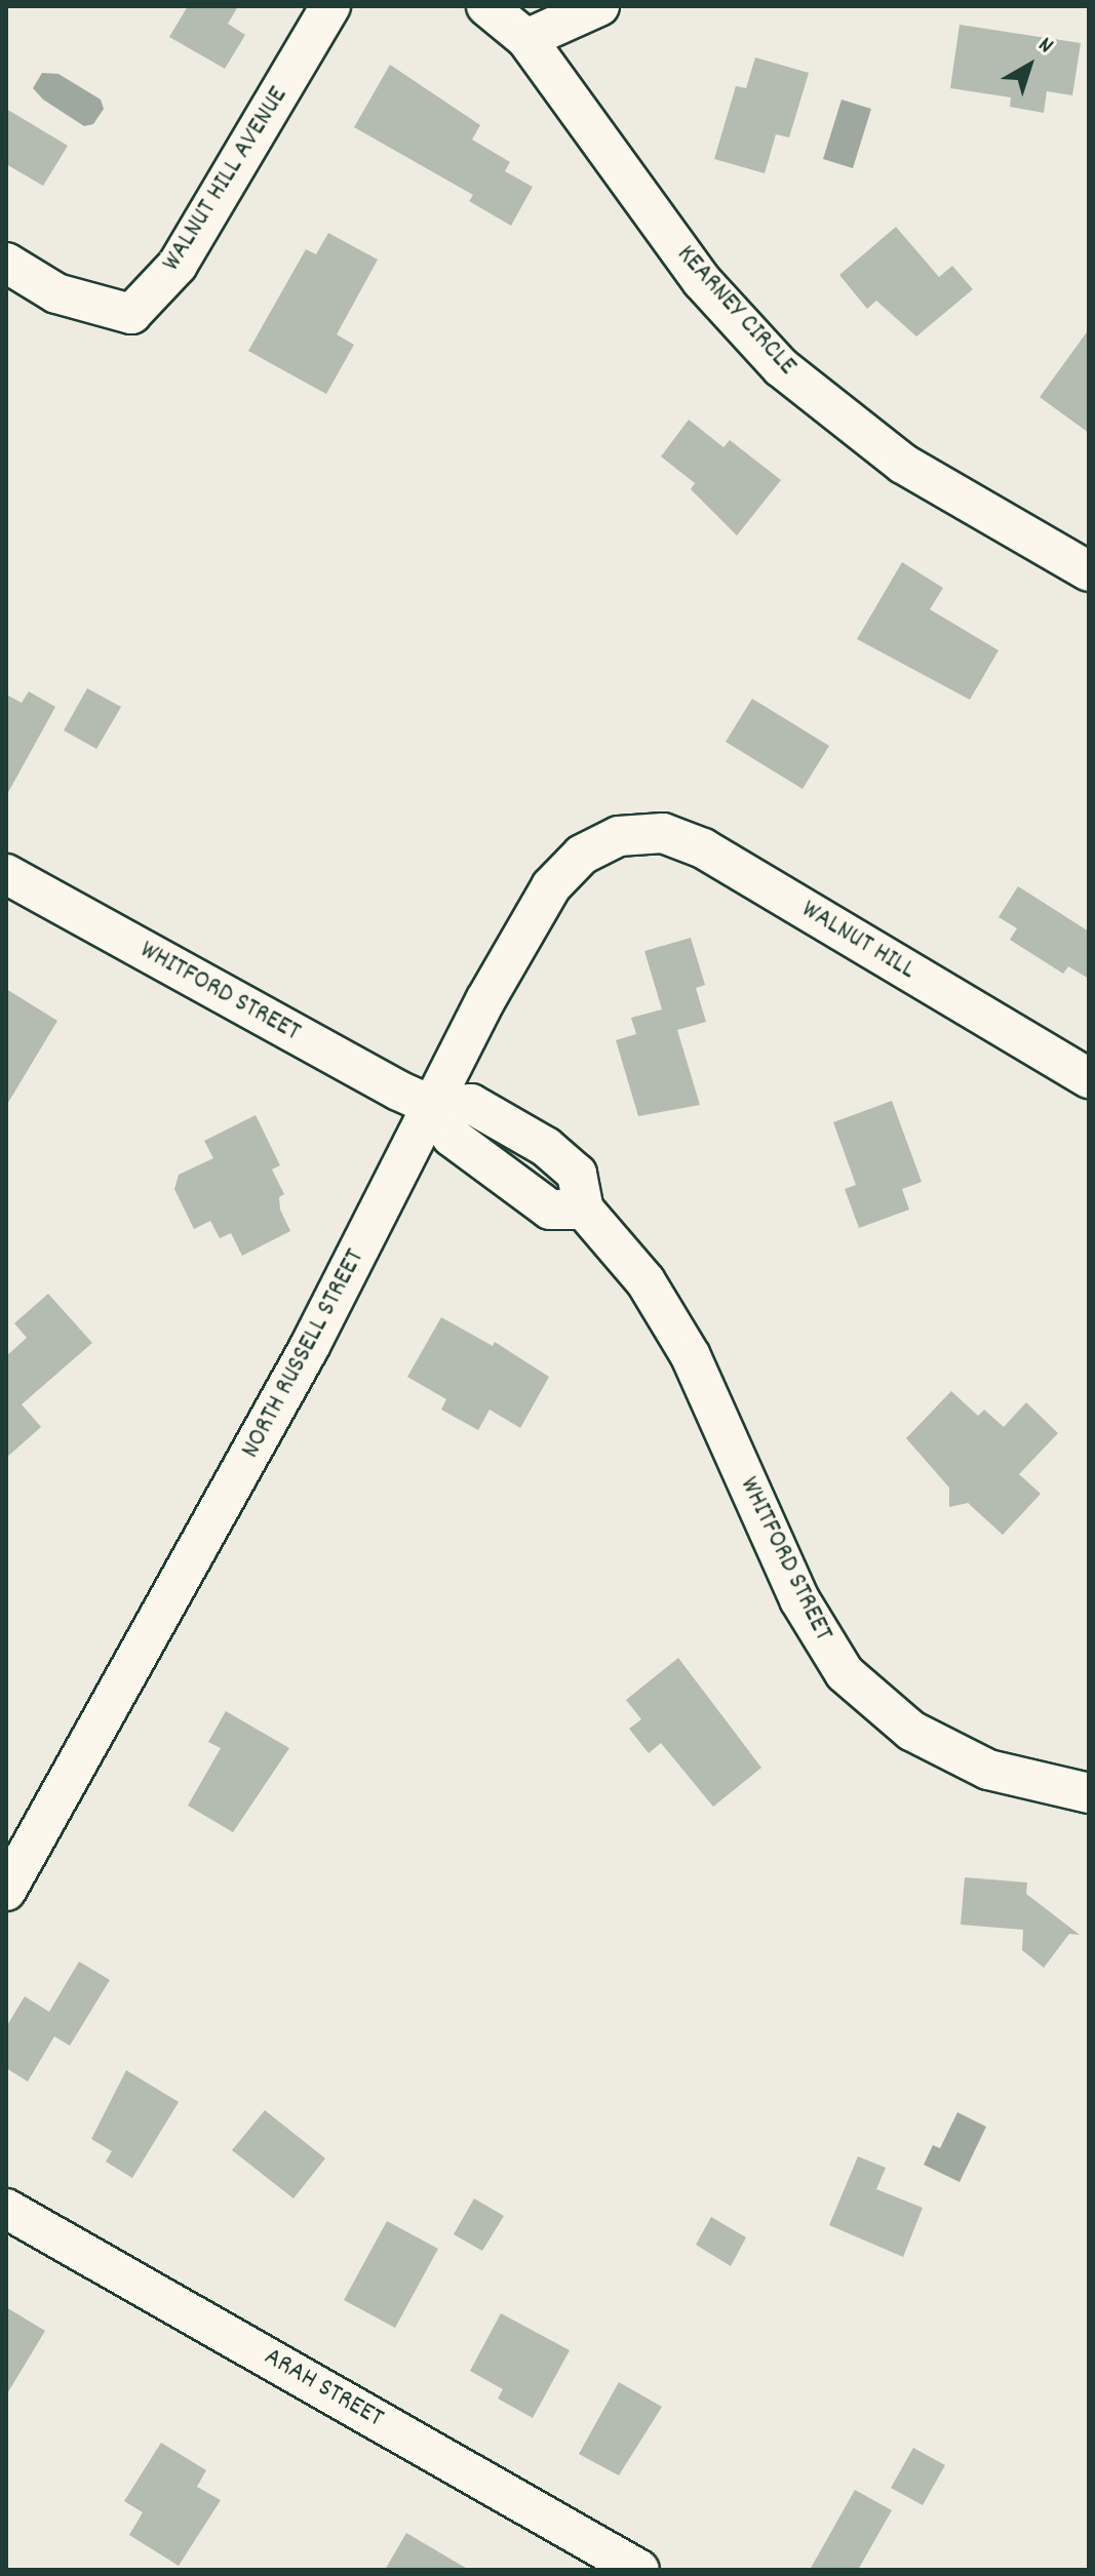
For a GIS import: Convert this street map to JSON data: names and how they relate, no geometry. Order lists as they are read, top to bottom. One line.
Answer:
{"streets":{"street":["WALNUT HILL AVENUE","KEARNEY CIRCLE","WALNUT HILL","WHITFORD STREET","NORTH RUSSELL STREET","ARAH STREET"]},"crossings":[["WALNUT HILL","NORTH RUSSELL STREET"],["WHITFORD STREET","NORTH RUSSELL STREET"]],"north":"top right"}
